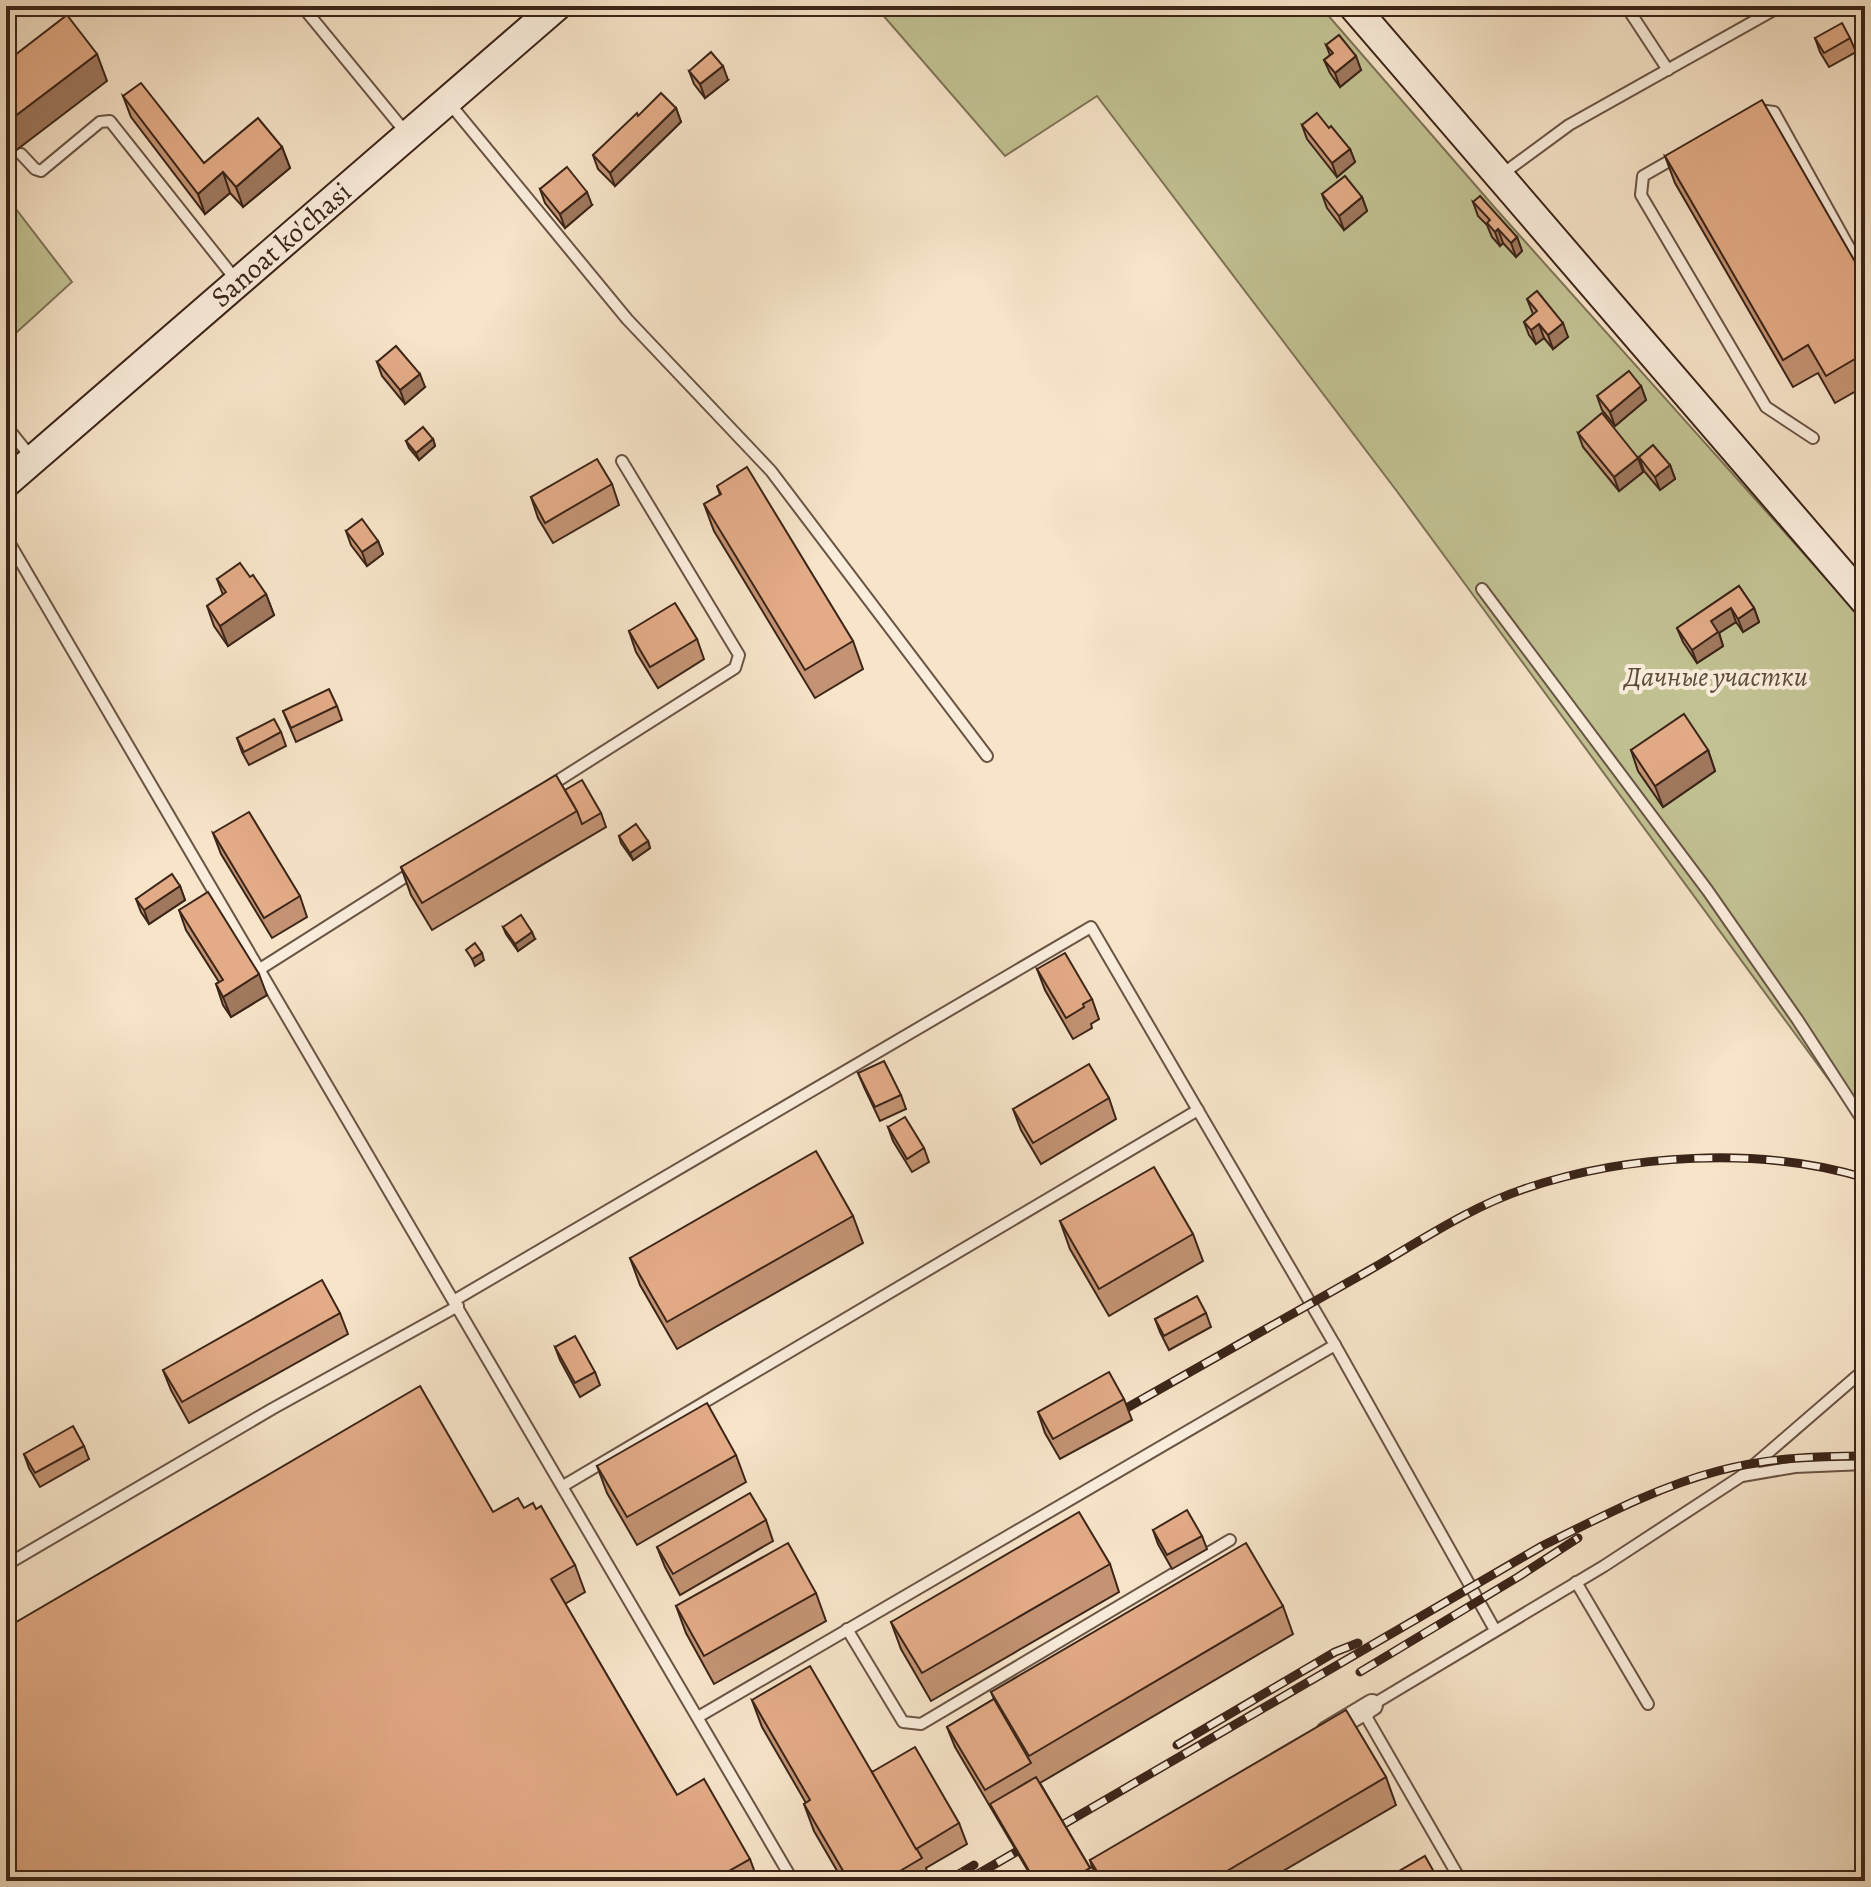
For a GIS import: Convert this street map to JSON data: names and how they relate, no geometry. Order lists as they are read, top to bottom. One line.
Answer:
{"streets":{"main road":["Sanoat ko'chasi"]},"parks":["Дачные участки"]}
